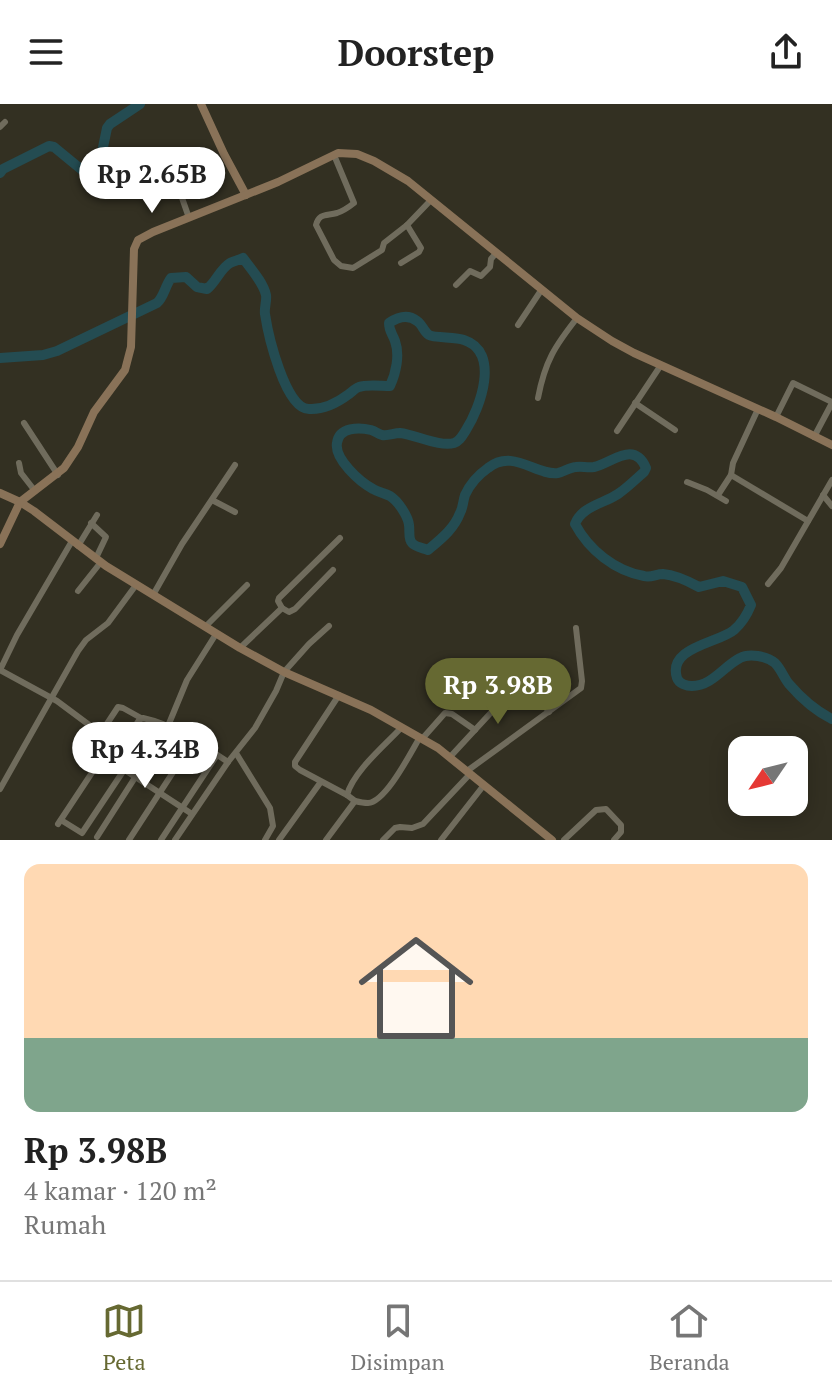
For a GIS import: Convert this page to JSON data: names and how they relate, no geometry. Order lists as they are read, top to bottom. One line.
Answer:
{"north":"bottom left","page":{"header":"Doorstep","price":["Rp 2.65B","Rp 3.98B","Rp 4.34B"],"list":[{"name":"Rp 3.98B","note":"4 kamar · 120 m² · Rumah"}],"tabs":["Peta","Disimpan","Beranda"]}}
